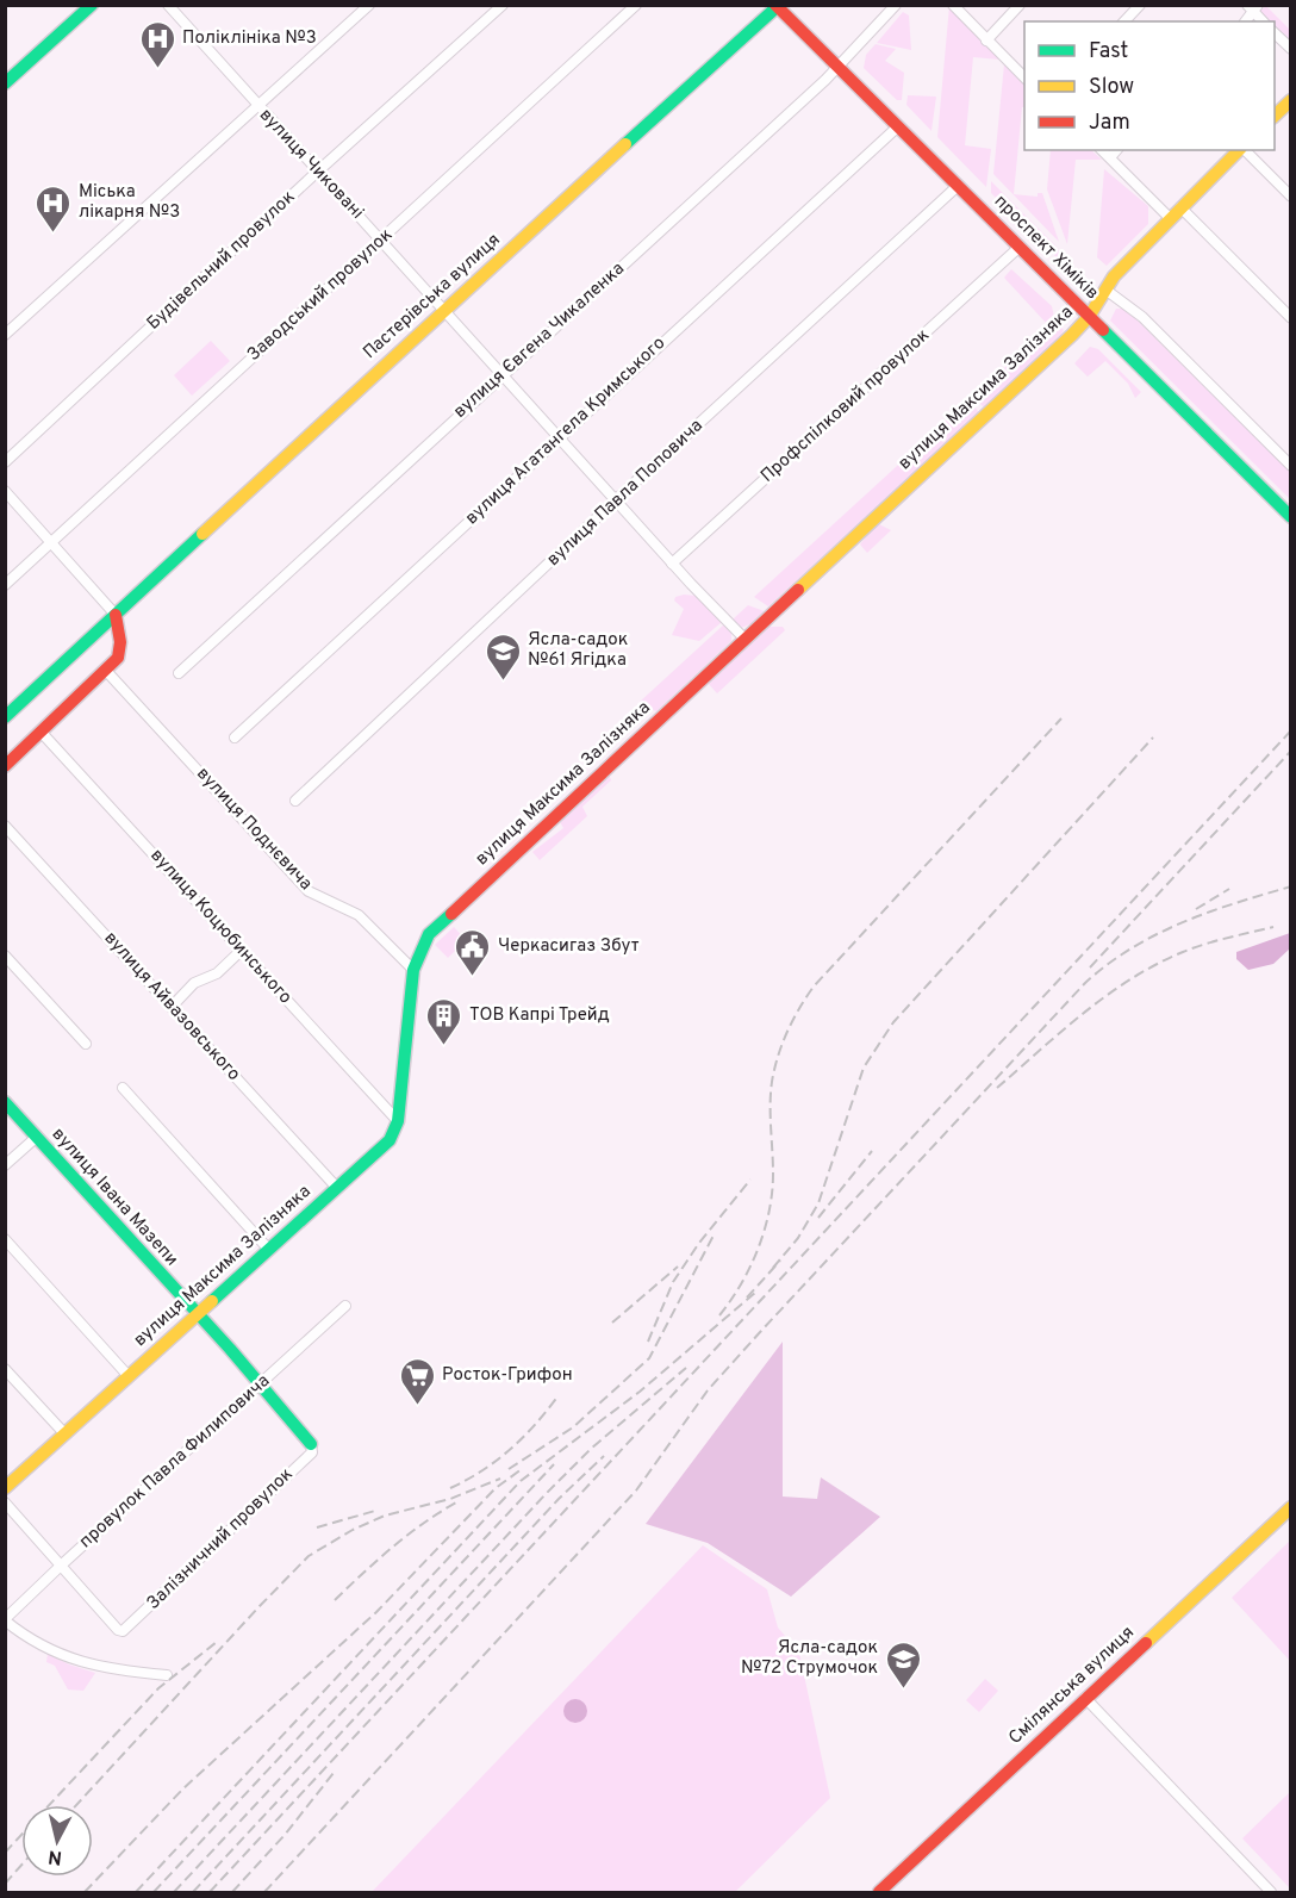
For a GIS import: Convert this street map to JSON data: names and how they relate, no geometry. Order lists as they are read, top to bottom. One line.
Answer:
{"streets":{"main road":["проспект Хіміків","Пастерівська вулиця","вулиця Максима Залізняка","вулиця Івана Мазепи","Смілянська вулиця"],"street":["вулиця Чиковані","Будівельний провулок","Заводський провулок","вулиця Євгена Чикаленка","Профспілковий провулок","вулиця Агатангела Кримського","вулиця Павла Поповича","вулиця Поднєвича","вулиця Коцюбинського","вулиця Айвазовського","провулок Павла Филиповича","Залізничний провулок"]},"crossings":[["вулиця Чиковані","Будівельний провулок"],["вулиця Чиковані","Заводський провулок"],["вулиця Чиковані","Пастерівська вулиця"],["вулиця Чиковані","вулиця Євгена Чикаленка"],["вулиця Чиковані","вулиця Максима Залізняка"],["вулиця Чиковані","Профспілковий провулок"],["вулиця Чиковані","вулиця Агатангела Кримського"],["вулиця Чиковані","вулиця Павла Поповича"],["проспект Хіміків","Пастерівська вулиця"],["проспект Хіміків","вулиця Євгена Чикаленка"],["проспект Хіміків","вулиця Максима Залізняка"],["проспект Хіміків","Профспілковий провулок"],["проспект Хіміків","вулиця Агатангела Кримського"],["проспект Хіміків","вулиця Павла Поповича"],["вулиця Максима Залізняка","вулиця Поднєвича"],["вулиця Максима Залізняка","вулиця Коцюбинського"],["вулиця Максима Залізняка","вулиця Айвазовського"],["вулиця Максима Залізняка","вулиця Івана Мазепи"],["вулиця Івана Мазепи","провулок Павла Филиповича"],["вулиця Івана Мазепи","Залізничний провулок"],["провулок Павла Филиповича","Залізничний провулок"]],"places":{"hospital":["Поліклініка №3","Міська лікарня №3"],"school or university":["Ясла-садок №61 Ягідка","Ясла-садок №72 Струмочок"],"public building":["Черкасигаз Збут"],"building":["ТОВ Капрі Трейд"],"supermarket":["Росток-Грифон"]},"legend":["Fast","Slow","Jam"],"north":"bottom"}
